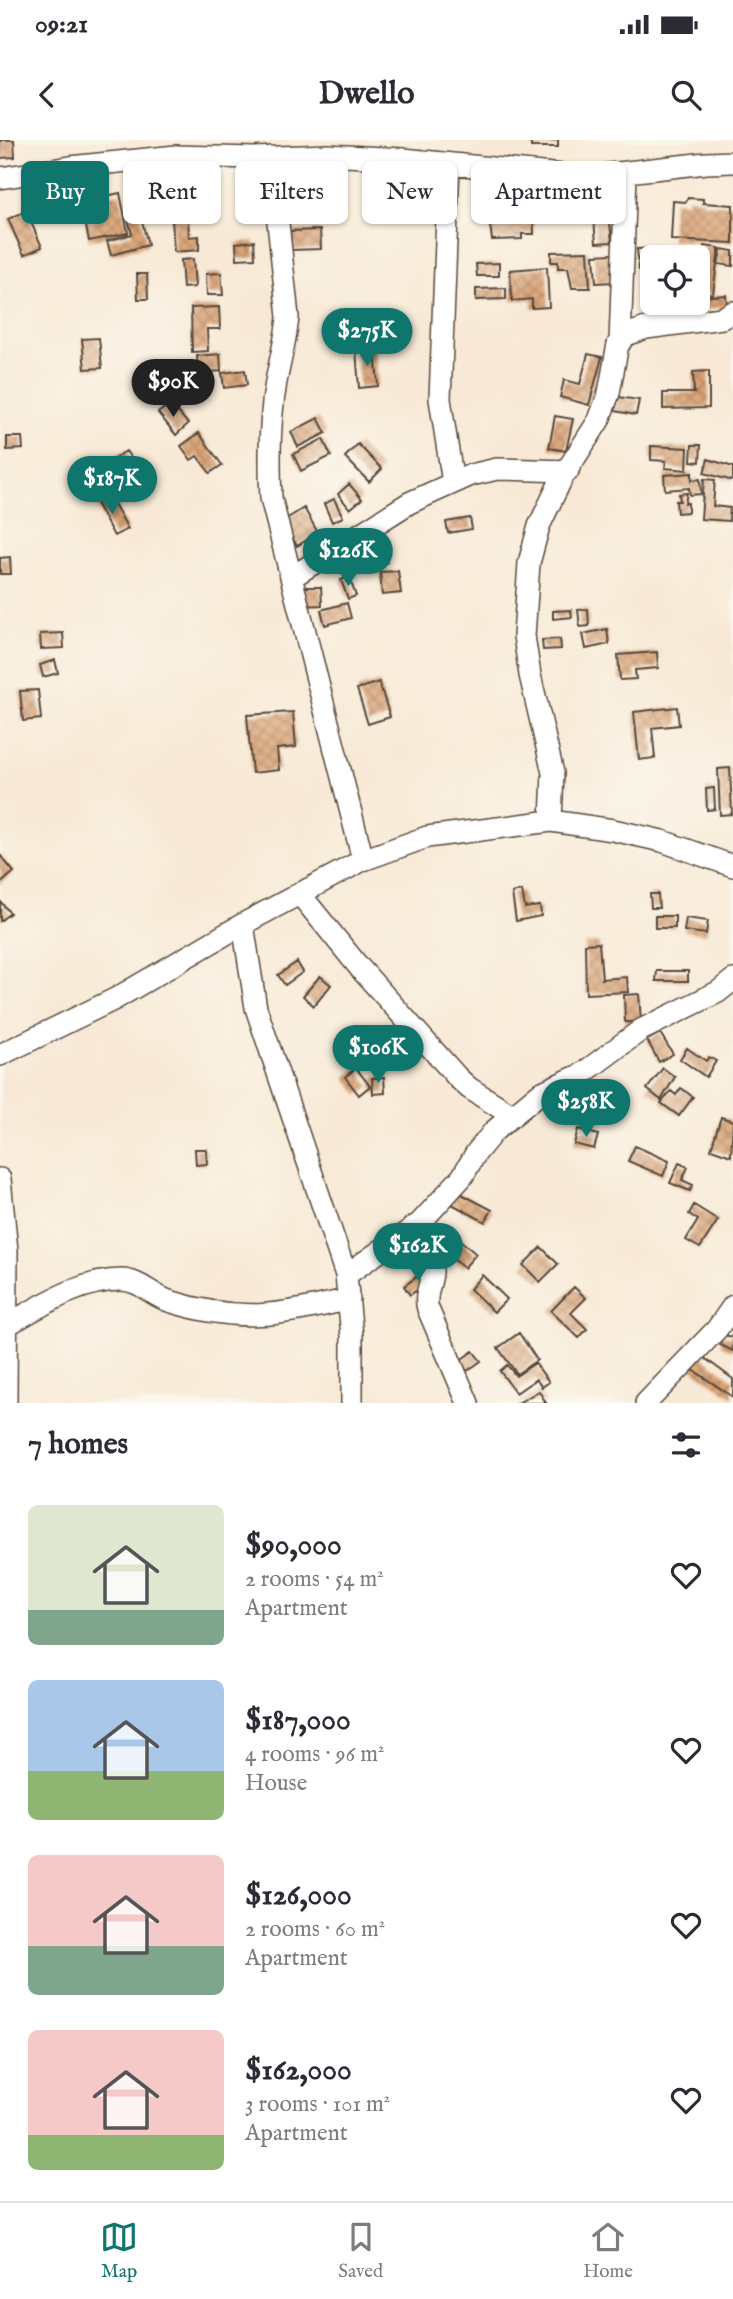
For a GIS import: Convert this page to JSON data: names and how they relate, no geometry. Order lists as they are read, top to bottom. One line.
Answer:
{"page":{"status":"09:21","header":"Dwello","chip":["Buy","Rent","Filters","New","Apartment"],"price":["$275K","$90K","$187K","$126K","$106K","$258K","$162K"],"heading":"7 homes","list":[{"name":"$90,000","note":"2 rooms · 54 m² · Apartment"},{"name":"$187,000","note":"4 rooms · 96 m² · House"},{"name":"$126,000","note":"2 rooms · 60 m² · Apartment"},{"name":"$162,000","note":"3 rooms · 101 m² · Apartment"}],"tabs":["Map","Saved","Home"]}}
